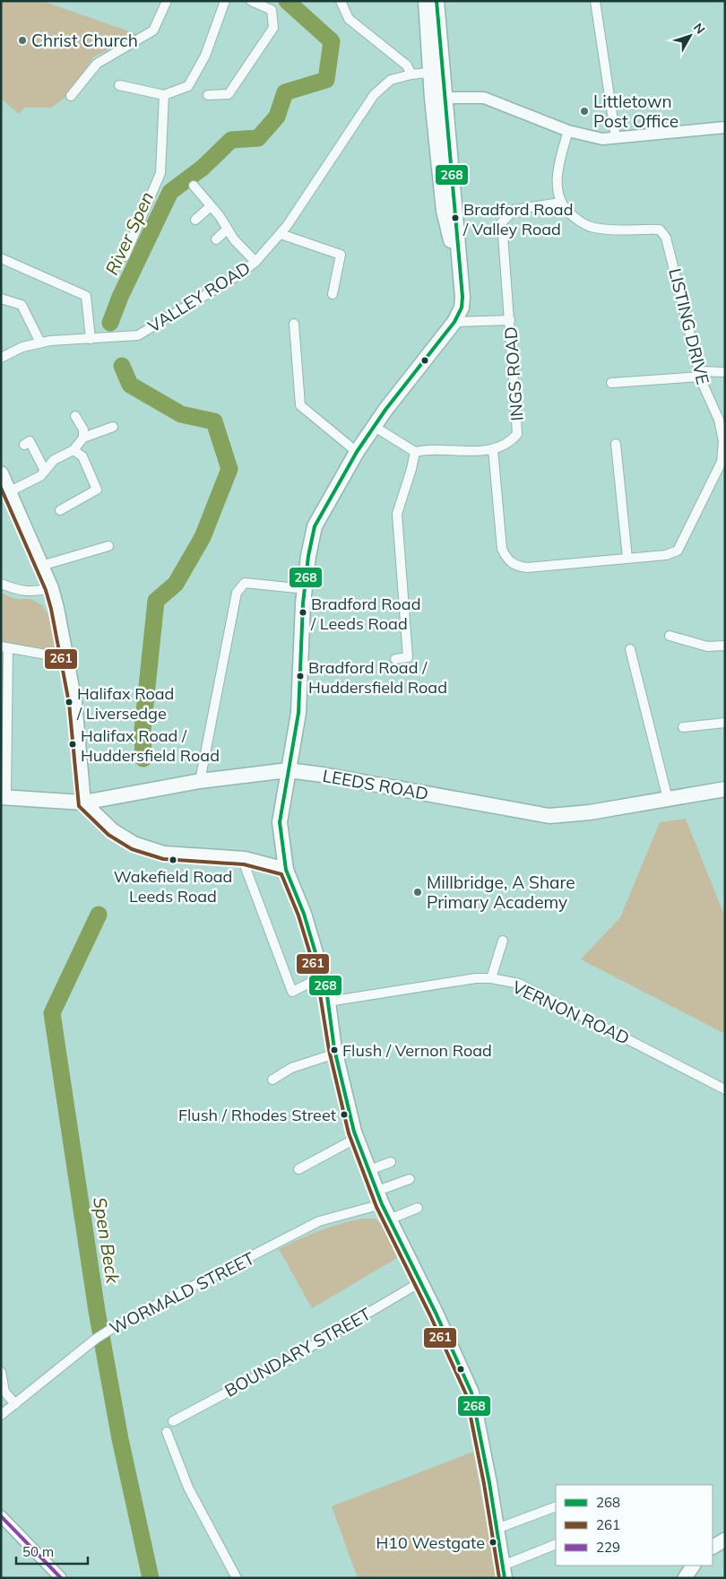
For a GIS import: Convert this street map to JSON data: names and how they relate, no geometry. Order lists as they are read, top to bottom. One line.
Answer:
{"streets":{"main road":["LEEDS ROAD"],"street":["VALLEY ROAD","LISTING DRIVE","INGS ROAD","VERNON ROAD","WORMALD STREET","BOUNDARY STREET"]},"crossings":[["LISTING DRIVE","INGS ROAD"]],"water":["River Spen","Spen Beck"],"places":["Christ Church","Littletown Post Office","Bradford Road / Valley Road","Bradford Road / Leeds Road","Bradford Road / Huddersfield Road","Halifax Road / Liversedge","Halifax Road / Huddersfield Road","Wakefield Road Leeds Road","Millbridge, A Share Primary Academy","Flush / Vernon Road","Flush / Rhodes Street","H10 Westgate"],"lines":["transit line 268","transit line 261","transit line 229"],"legend":["268","261","229"],"scale_bar":"50 m","north":"top right"}
